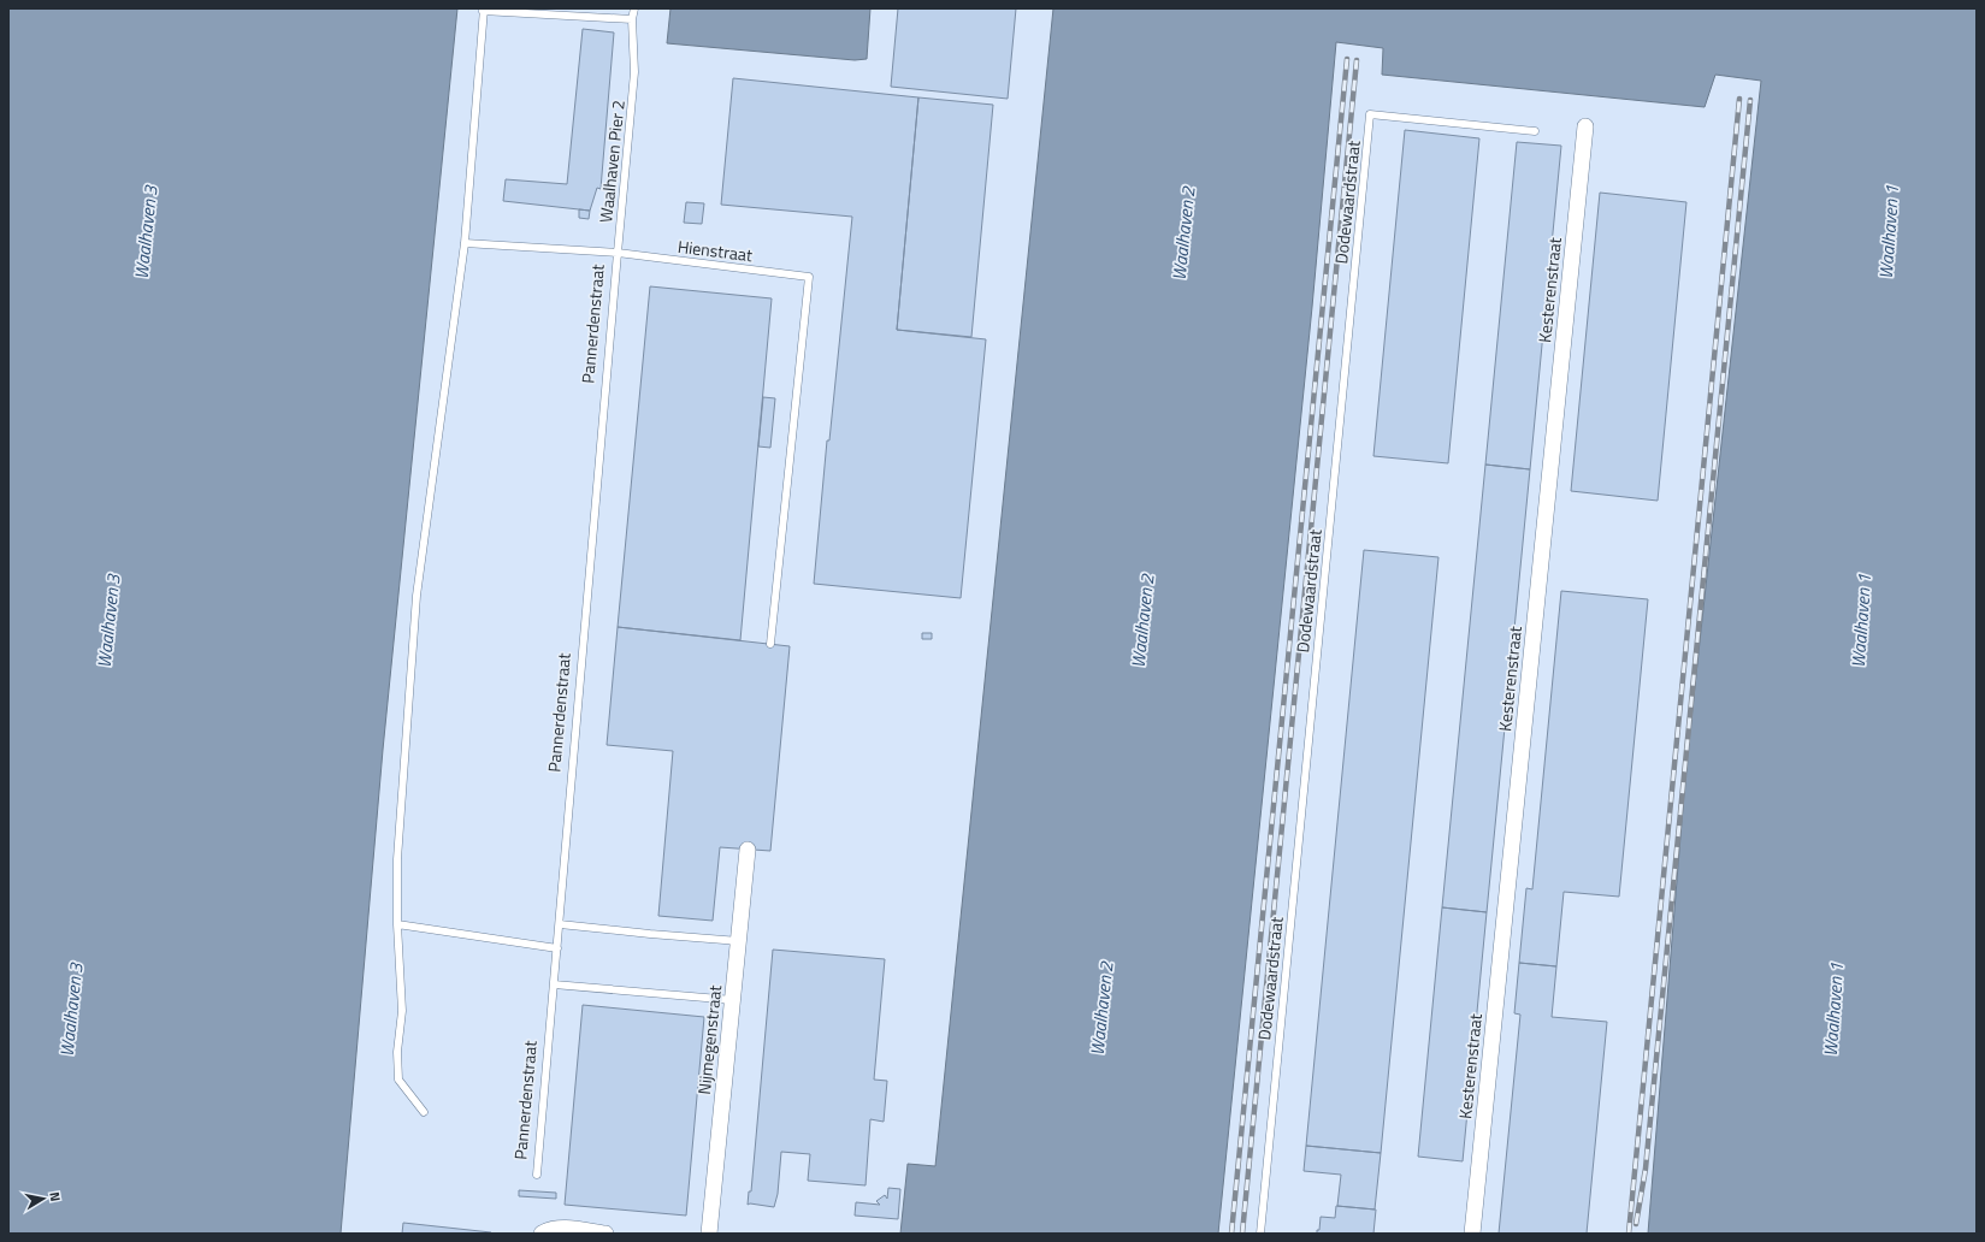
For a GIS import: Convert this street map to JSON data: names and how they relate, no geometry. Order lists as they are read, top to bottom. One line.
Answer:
{"streets":{"street":["Kesterenstraat","Nijmegenstraat"],"lane":["Waalhaven Pier 2","Dodewaardstraat","Hienstraat","Pannerdenstraat"]},"crossings":[["Waalhaven Pier 2","Hienstraat"],["Waalhaven Pier 2","Pannerdenstraat"],["Hienstraat","Pannerdenstraat"]],"water":["Waalhaven 3","Waalhaven 1","Waalhaven 2"],"north":"right"}
